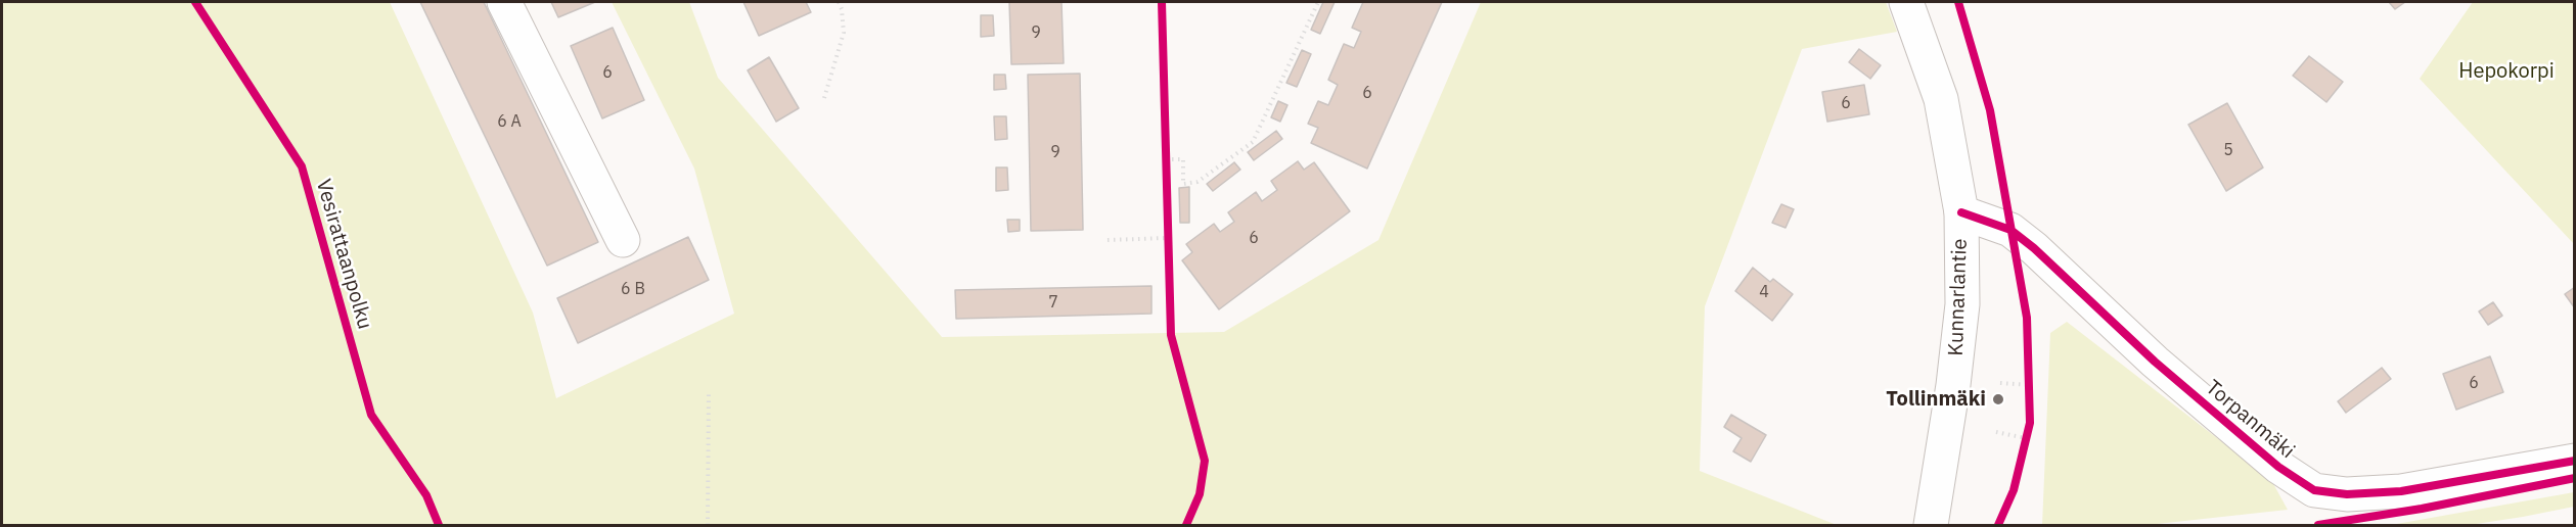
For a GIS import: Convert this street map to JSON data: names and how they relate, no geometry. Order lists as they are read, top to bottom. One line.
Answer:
{"streets":{"street":["Kunnarlantie","Torpanmäki"],"cycle path":["Vesirattaanpolku"]},"crossings":[["Kunnarlantie","Torpanmäki"]],"parks":["Hepokorpi"],"places":["Tollinmäki"],"house_numbers":["9","6","6","6","6 A","5","9","6","6 B","4","7","6"]}
